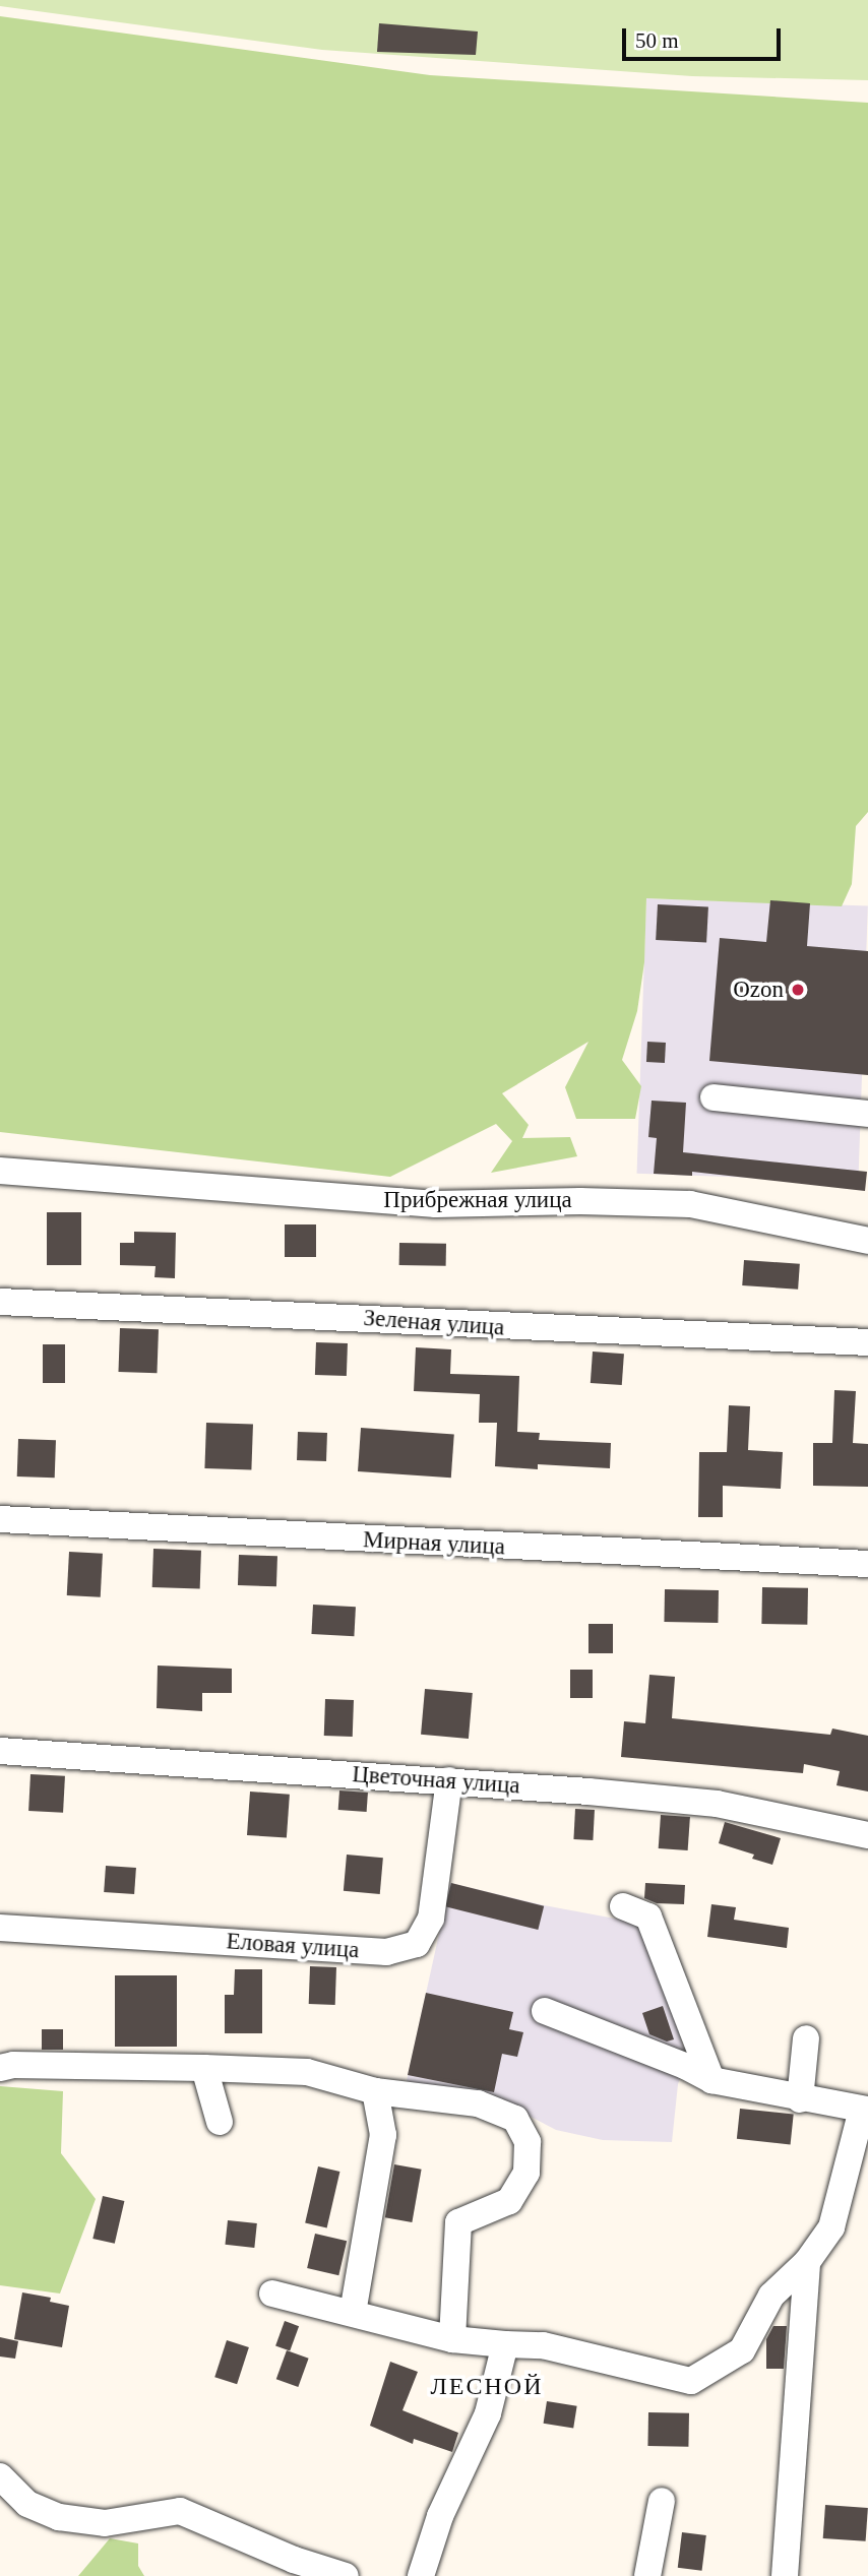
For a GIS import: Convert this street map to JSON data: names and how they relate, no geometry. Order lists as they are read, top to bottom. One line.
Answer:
{"streets":{"street":["Прибрежная улица","Зеленая улица","Мирная улица","Цветочная улица","Еловая улица"]},"crossings":[["Цветочная улица","Еловая улица"]],"districts":["ЛЕСНОЙ"],"places":["Ozon"],"scale_bar":"50 m"}
